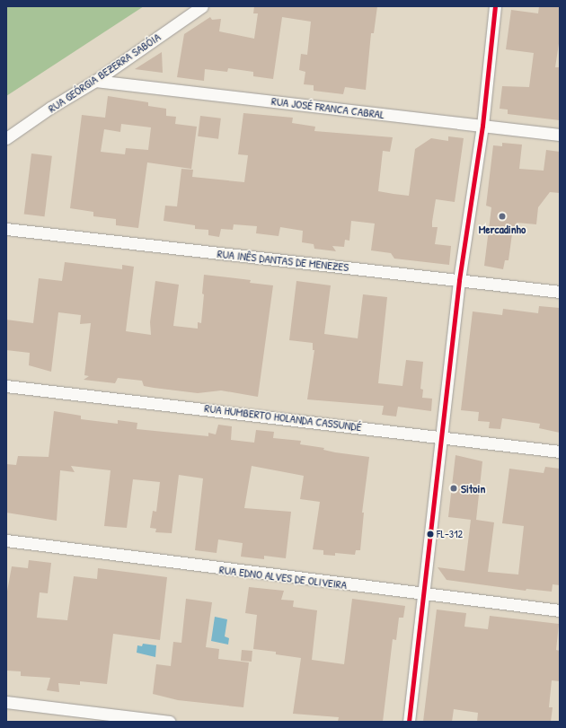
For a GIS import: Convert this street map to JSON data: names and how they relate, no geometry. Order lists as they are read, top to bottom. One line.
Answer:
{"streets":{"street":["RUA GEÓRGIA BEZERRA SABÓIA","RUA JOSÉ FRANCA CABRAL","RUA INÊS DANTAS DE MENEZES","RUA HUMBERTO HOLANDA CASSUNDÉ","RUA EDNO ALVES DE OLIVEIRA"]},"crossings":[["RUA GEÓRGIA BEZERRA SABÓIA","RUA JOSÉ FRANCA CABRAL"]],"places":["Mercadinho","Sitoin","FL-312"]}
